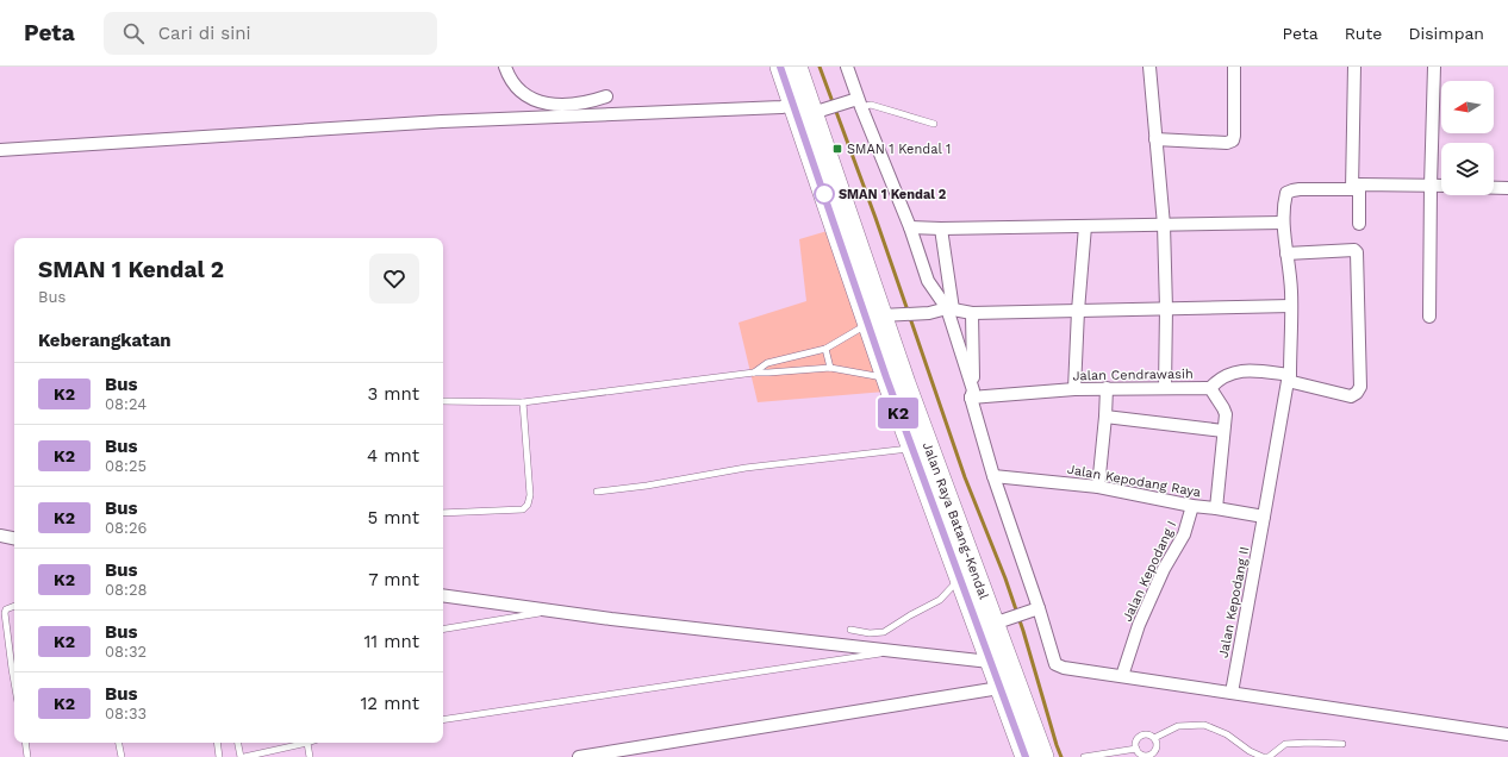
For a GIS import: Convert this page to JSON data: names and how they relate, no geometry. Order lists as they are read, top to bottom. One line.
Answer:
{"streets":{"highway":["Jalan Raya Batang-Kendal"],"street":["Jalan Cendrawasih","Jalan Kepodang Raya","Jalan Kepodang I","Jalan Kepodang II"]},"crossings":[["Jalan Cendrawasih","Jalan Kepodang II"],["Jalan Kepodang Raya","Jalan Kepodang I"],["Jalan Kepodang Raya","Jalan Kepodang II"]],"places":{"transit":["SMAN 1 Kendal 1"],"other":["SMAN 1 Kendal 2"]},"lines":["bus line K2"],"north":"left","page":{"header":"Peta","search":"Cari di sini","nav":["Peta","Rute","Disimpan"],"on_map":"K2","heading":[["SMAN 1 Kendal 2","Bus"],"Keberangkatan"],"list":[{"mark":"K2","name":"Bus","note":"08:24","value":"3 mnt"},{"mark":"K2","name":"Bus","note":"08:25","value":"4 mnt"},{"mark":"K2","name":"Bus","note":"08:26","value":"5 mnt"},{"mark":"K2","name":"Bus","note":"08:28","value":"7 mnt"},{"mark":"K2","name":"Bus","note":"08:32","value":"11 mnt"},{"mark":"K2","name":"Bus","note":"08:33","value":"12 mnt"}]}}
